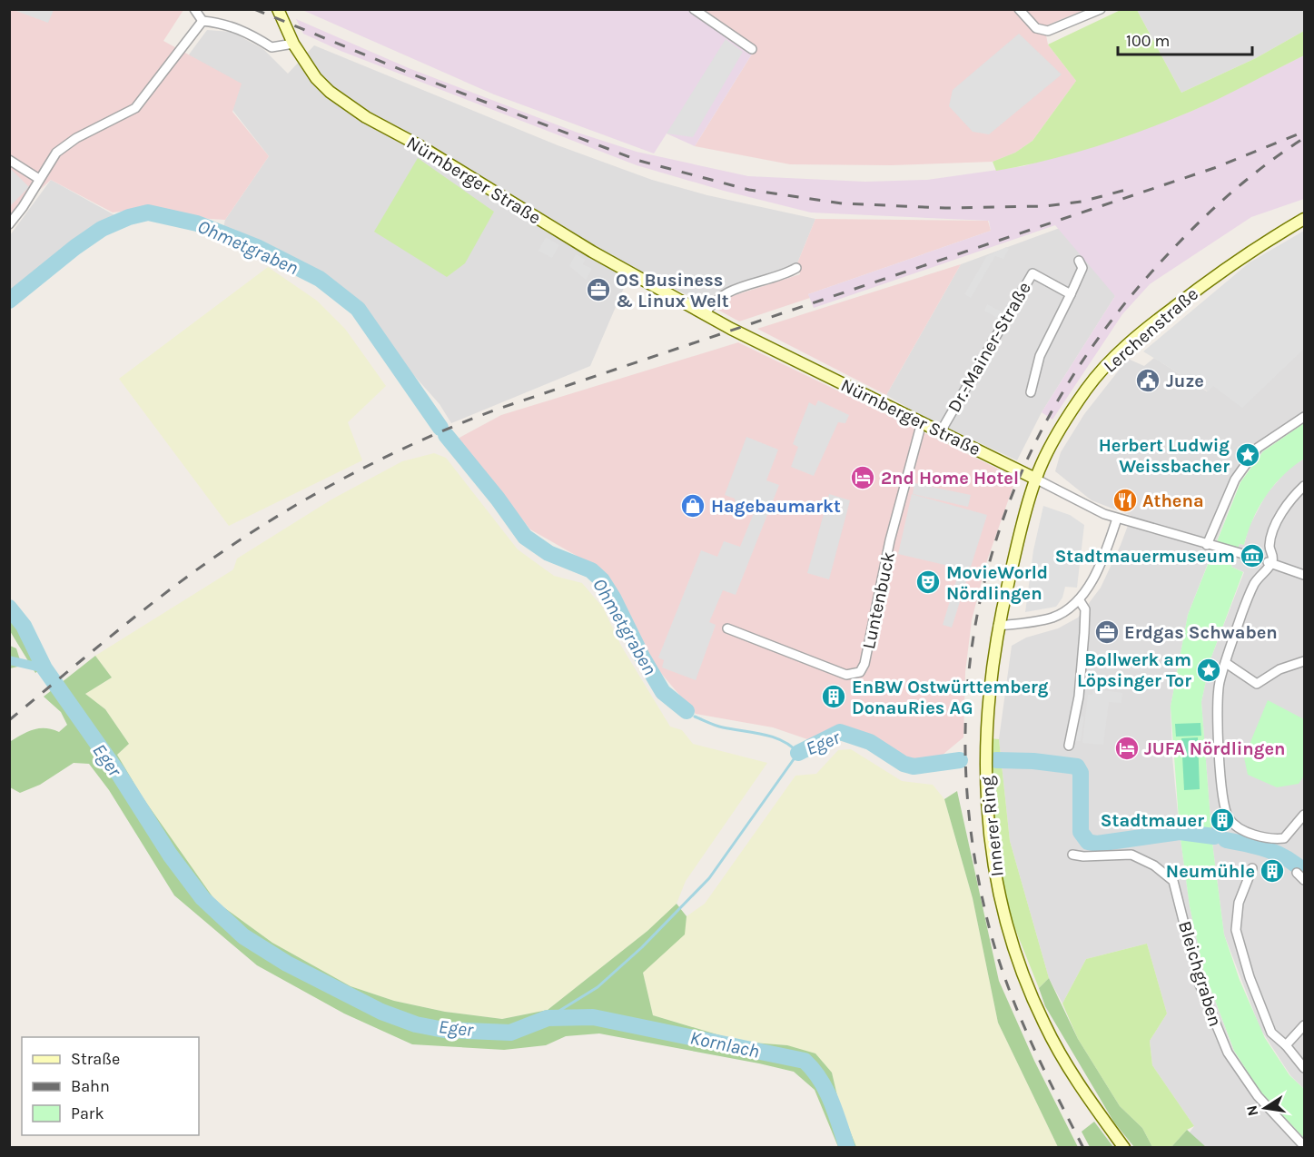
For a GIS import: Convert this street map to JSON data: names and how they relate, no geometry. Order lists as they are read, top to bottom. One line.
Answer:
{"streets":{"main road":["Nürnberger Straße","Lerchenstraße","Innerer Ring"],"street":["Dr.-Mainer-Straße","Luntenbuck","Bleichgraben"]},"crossings":[["Nürnberger Straße","Lerchenstraße"],["Nürnberger Straße","Dr.-Mainer-Straße"],["Nürnberger Straße","Luntenbuck"],["Nürnberger Straße","Innerer Ring"],["Lerchenstraße","Innerer Ring"]],"water":["Ohmetgraben","Eger","Kornlach"],"places":{"office":["OS Business & Linux Welt","Erdgas Schwaben"],"public building":["Juze"],"place":["Herbert Ludwig Weissbacher","Bollwerk am Löpsinger Tor"],"hotel":["2nd Home Hotel","JUFA Nördlingen"],"restaurant":["Athena"],"shop":["Hagebaumarkt"],"museum":["Stadtmauermuseum"],"theatre":["MovieWorld Nördlingen"],"building":["EnBW Ostwürttemberg DonauRies AG","Stadtmauer","Neumühle"]},"legend":["Straße","Bahn","Park"],"scale_bar":"100 m","north":"left"}
